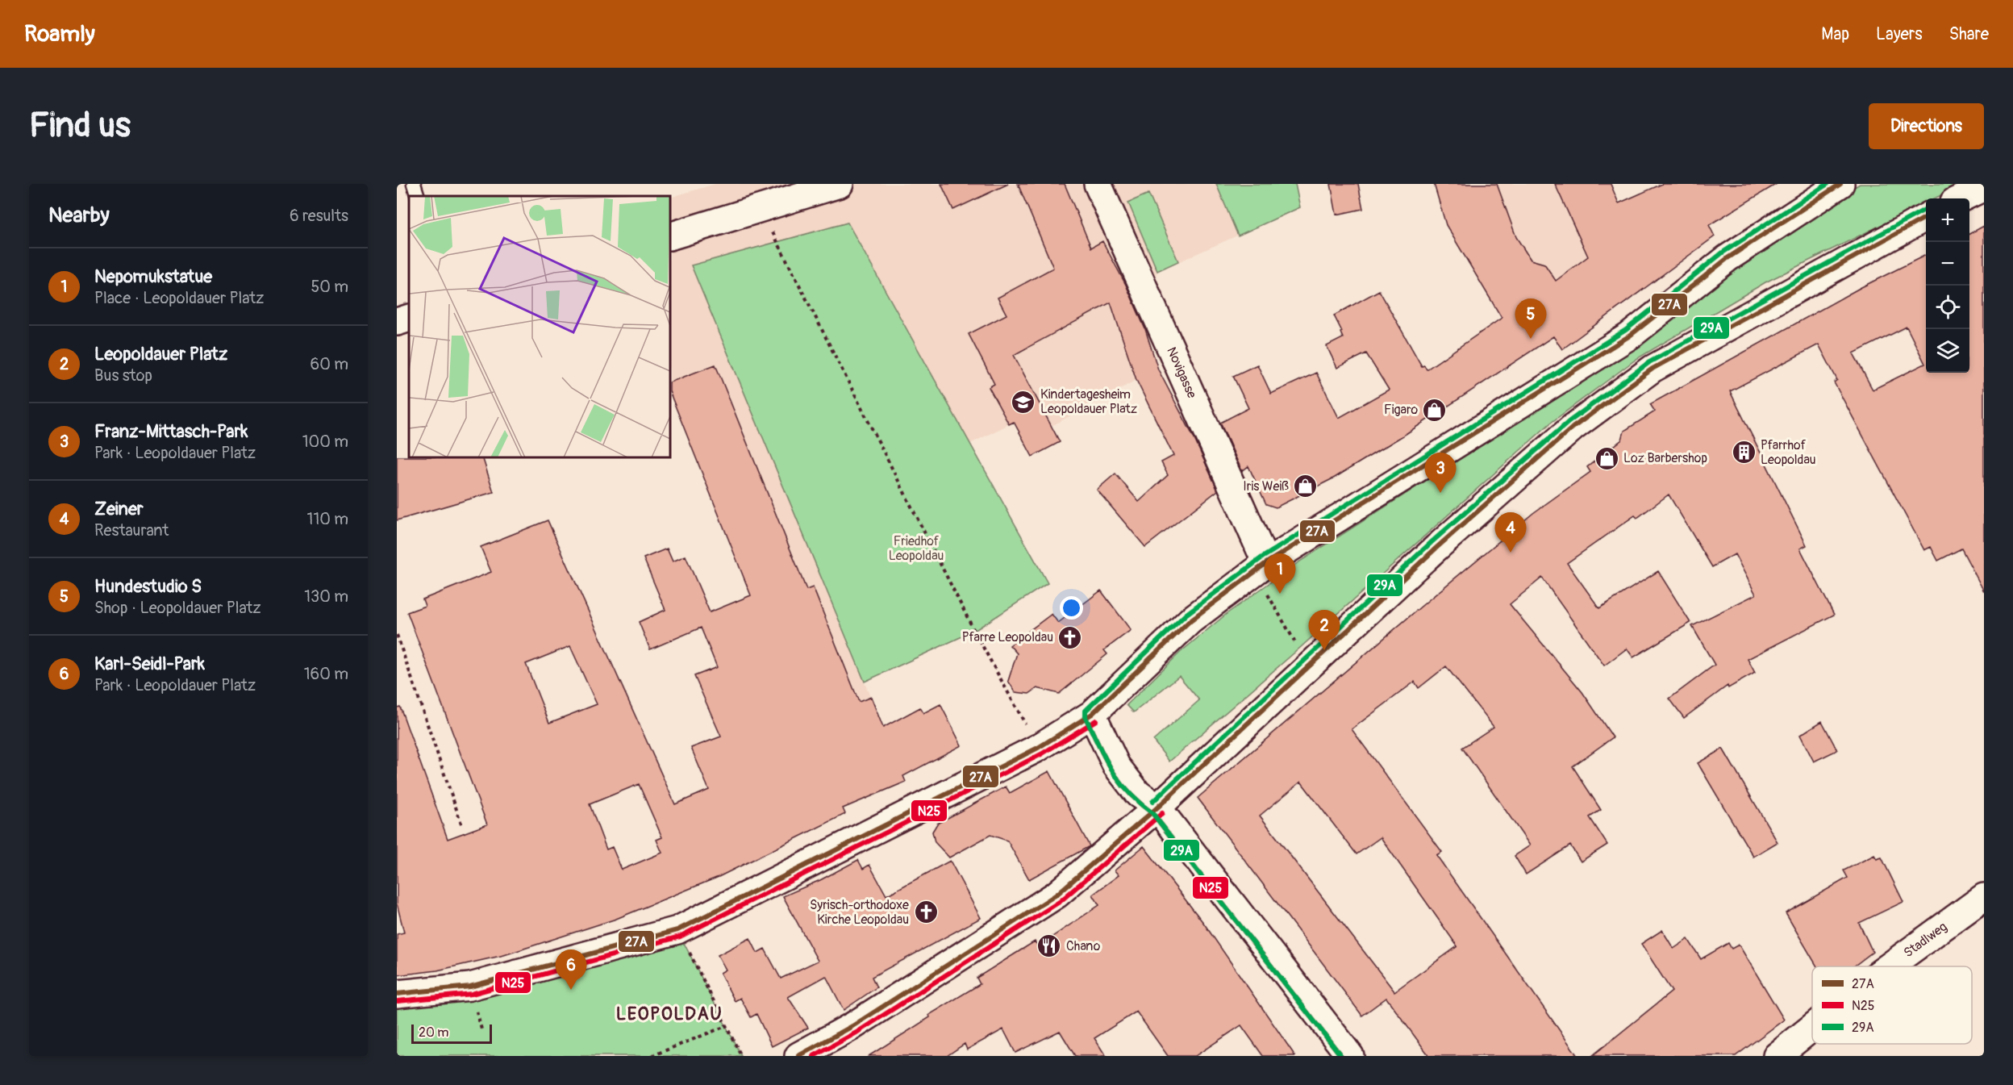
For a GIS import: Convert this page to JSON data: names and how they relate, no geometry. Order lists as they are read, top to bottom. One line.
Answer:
{"streets":{"street":["Novigasse","Stadlweg"]},"districts":["LEOPOLDAU"],"parks":["Friedhof Leopoldau"],"places":{"school or university":["Kindertagesheim Leopoldauer Platz"],"shop":["Figaro","Loz Barbershop","Iris Weiß"],"building":["Pfarrhof Leopoldau"],"church":["Pfarre Leopoldau","Syrisch-orthodoxe Kirche Leopoldau"],"restaurant":["Chano"]},"lines":["transit line 27A","transit line 29A","transit line N25"],"legend":["27A","N25","29A"],"scale_bar":"20 m","page":{"header":"Roamly","nav":["Map","Layers","Share"],"buttons":"Directions","title":"Find us","heading":["Nearby","6 results"],"map_buttons":["+","−"],"list":[{"mark":"1","name":"Nepomukstatue","note":"Place · Leopoldauer Platz","value":"50 m"},{"mark":"2","name":"Leopoldauer Platz","note":"Bus stop","value":"60 m"},{"mark":"3","name":"Franz-Mittasch-Park","note":"Park · Leopoldauer Platz","value":"100 m"},{"mark":"4","name":"Zeiner","note":"Restaurant","value":"110 m"},{"mark":"5","name":"Hundestudio S","note":"Shop · Leopoldauer Platz","value":"130 m"},{"mark":"6","name":"Karl-Seidl-Park","note":"Park · Leopoldauer Platz","value":"160 m"}],"pins":["5","3","4","1","2","6"],"scale":"20 m"}}
